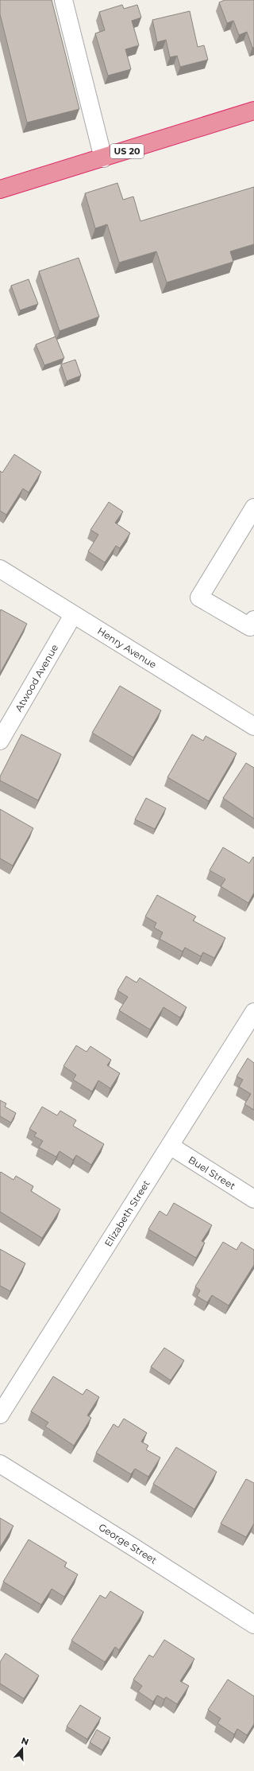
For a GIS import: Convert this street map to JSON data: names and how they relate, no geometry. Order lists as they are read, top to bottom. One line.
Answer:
{"streets":{"highway":["US 20"],"street":["Henry Avenue","Atwood Avenue","Buel Street","Elizabeth Street","George Street"]},"crossings":[["Henry Avenue","Atwood Avenue"],["Buel Street","Elizabeth Street"]],"north":"top"}
